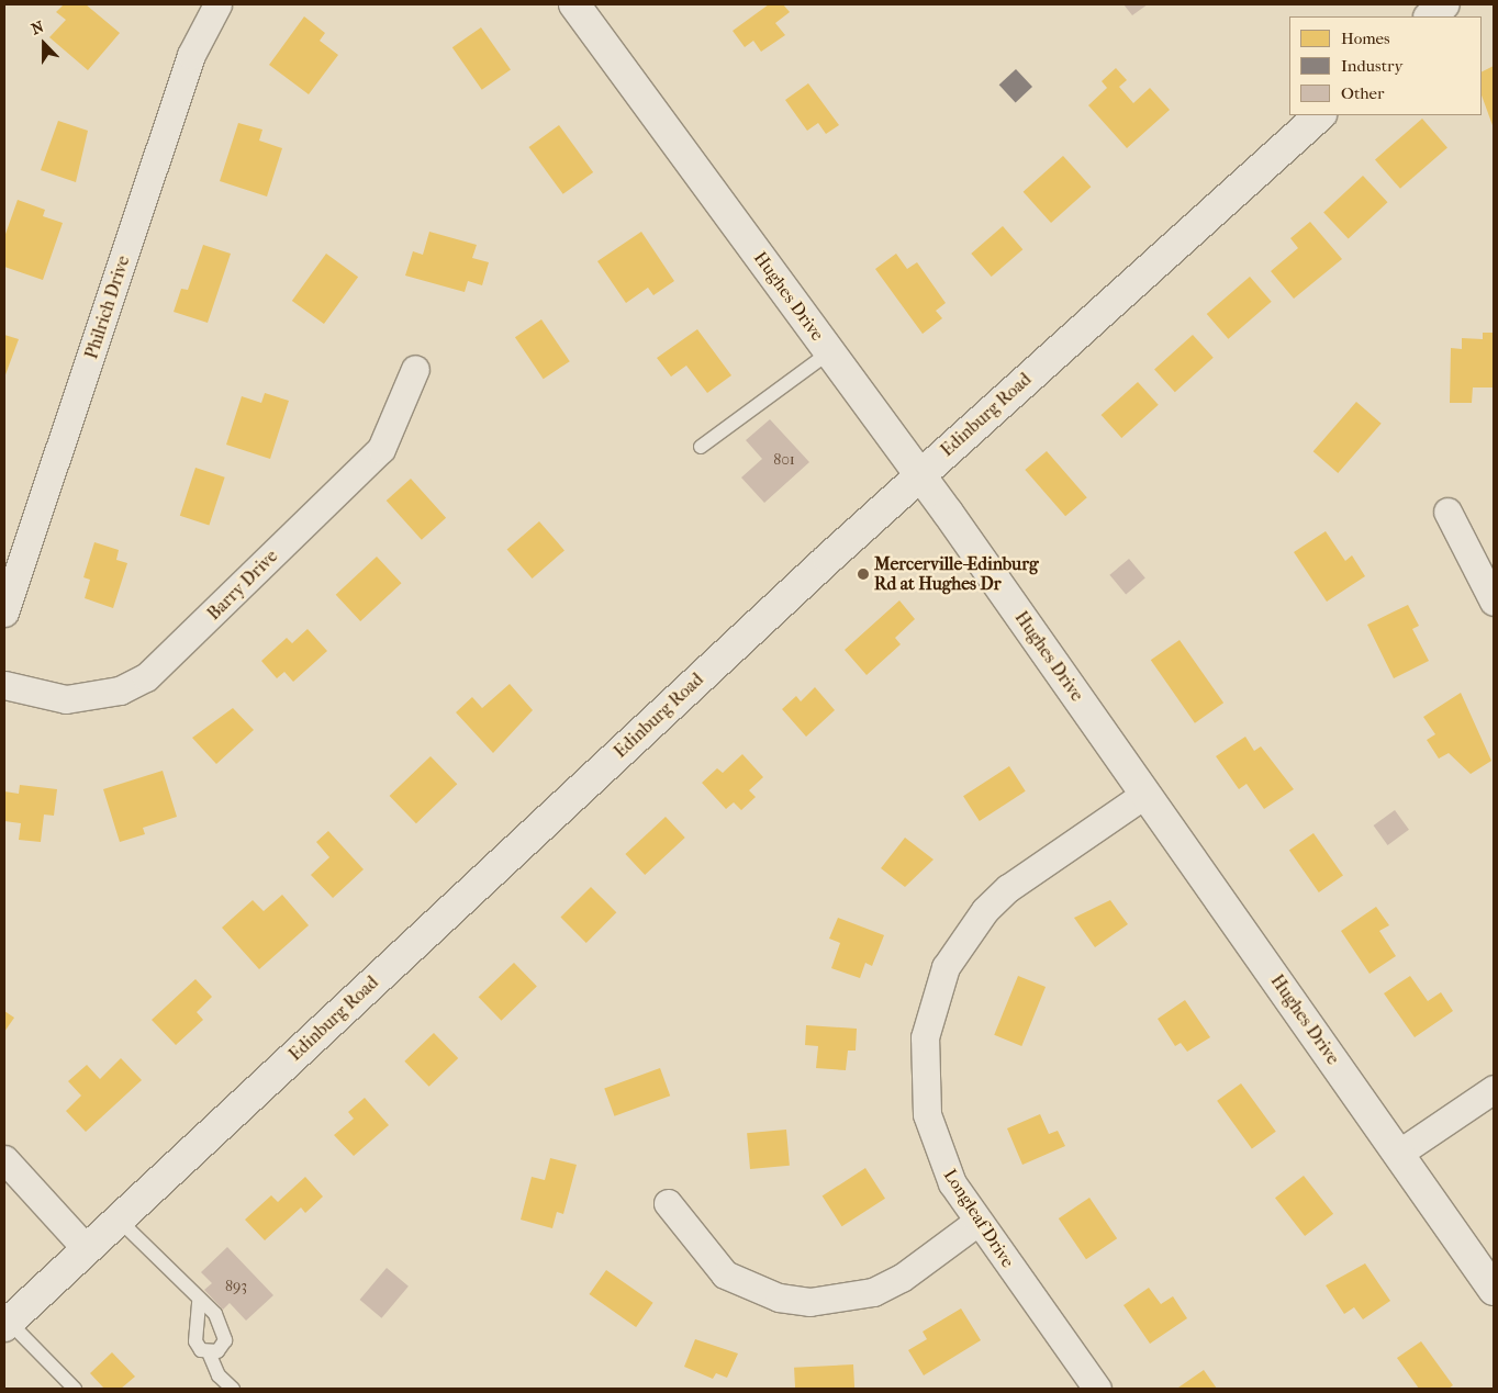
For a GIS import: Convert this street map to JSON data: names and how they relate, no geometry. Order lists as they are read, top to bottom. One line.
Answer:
{"streets":{"main road":["Hughes Drive","Edinburg Road"],"street":["Philrich Drive","Barry Drive","Longleaf Drive"]},"crossings":[["Hughes Drive","Edinburg Road"],["Hughes Drive","Longleaf Drive"]],"places":["Mercerville-Edinburg Rd at Hughes Dr"],"house_numbers":["801","893"],"legend":["Homes","Industry","Other"],"north":"top"}
